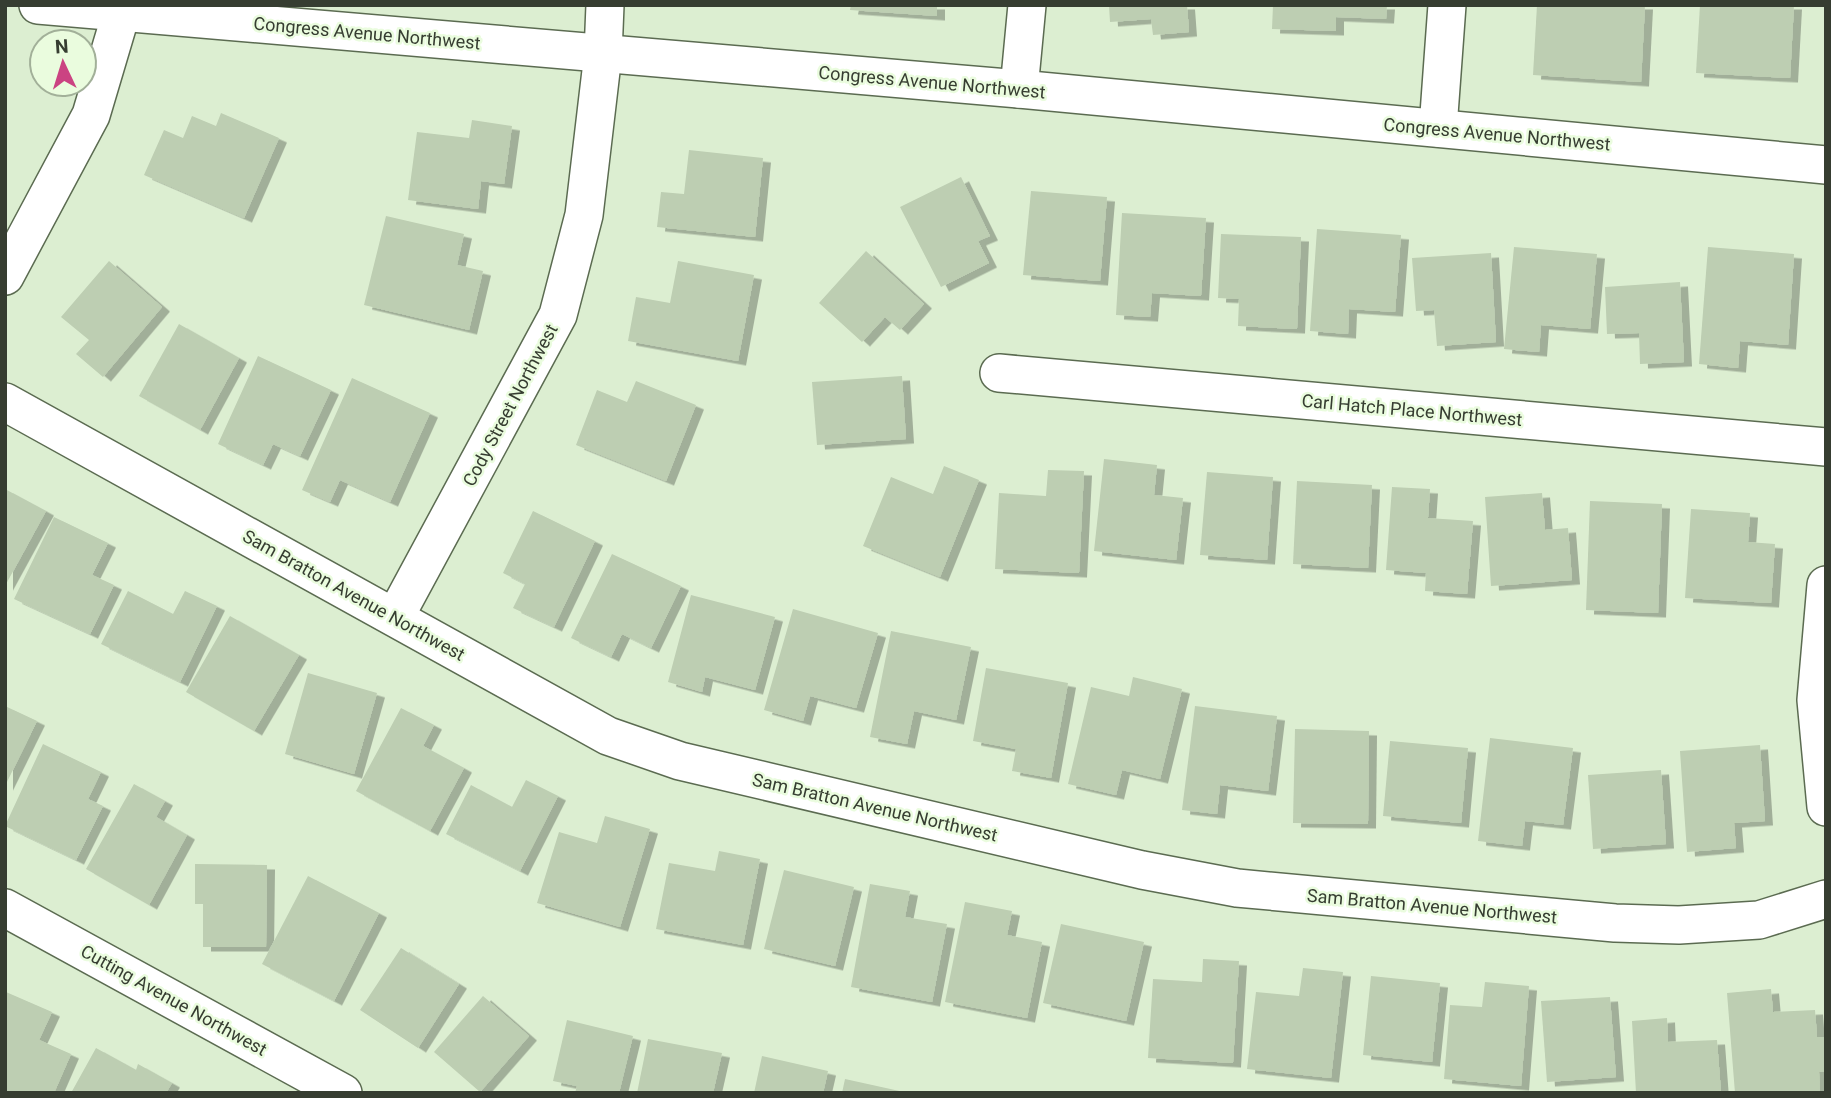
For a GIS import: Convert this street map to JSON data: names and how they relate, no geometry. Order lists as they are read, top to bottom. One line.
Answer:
{"streets":{"street":["Congress Avenue Northwest","Cody Street Northwest","Carl Hatch Place Northwest","Sam Bratton Avenue Northwest","Cutting Avenue Northwest"]},"crossings":[["Congress Avenue Northwest","Cody Street Northwest"],["Cody Street Northwest","Sam Bratton Avenue Northwest"]],"north":"top"}
